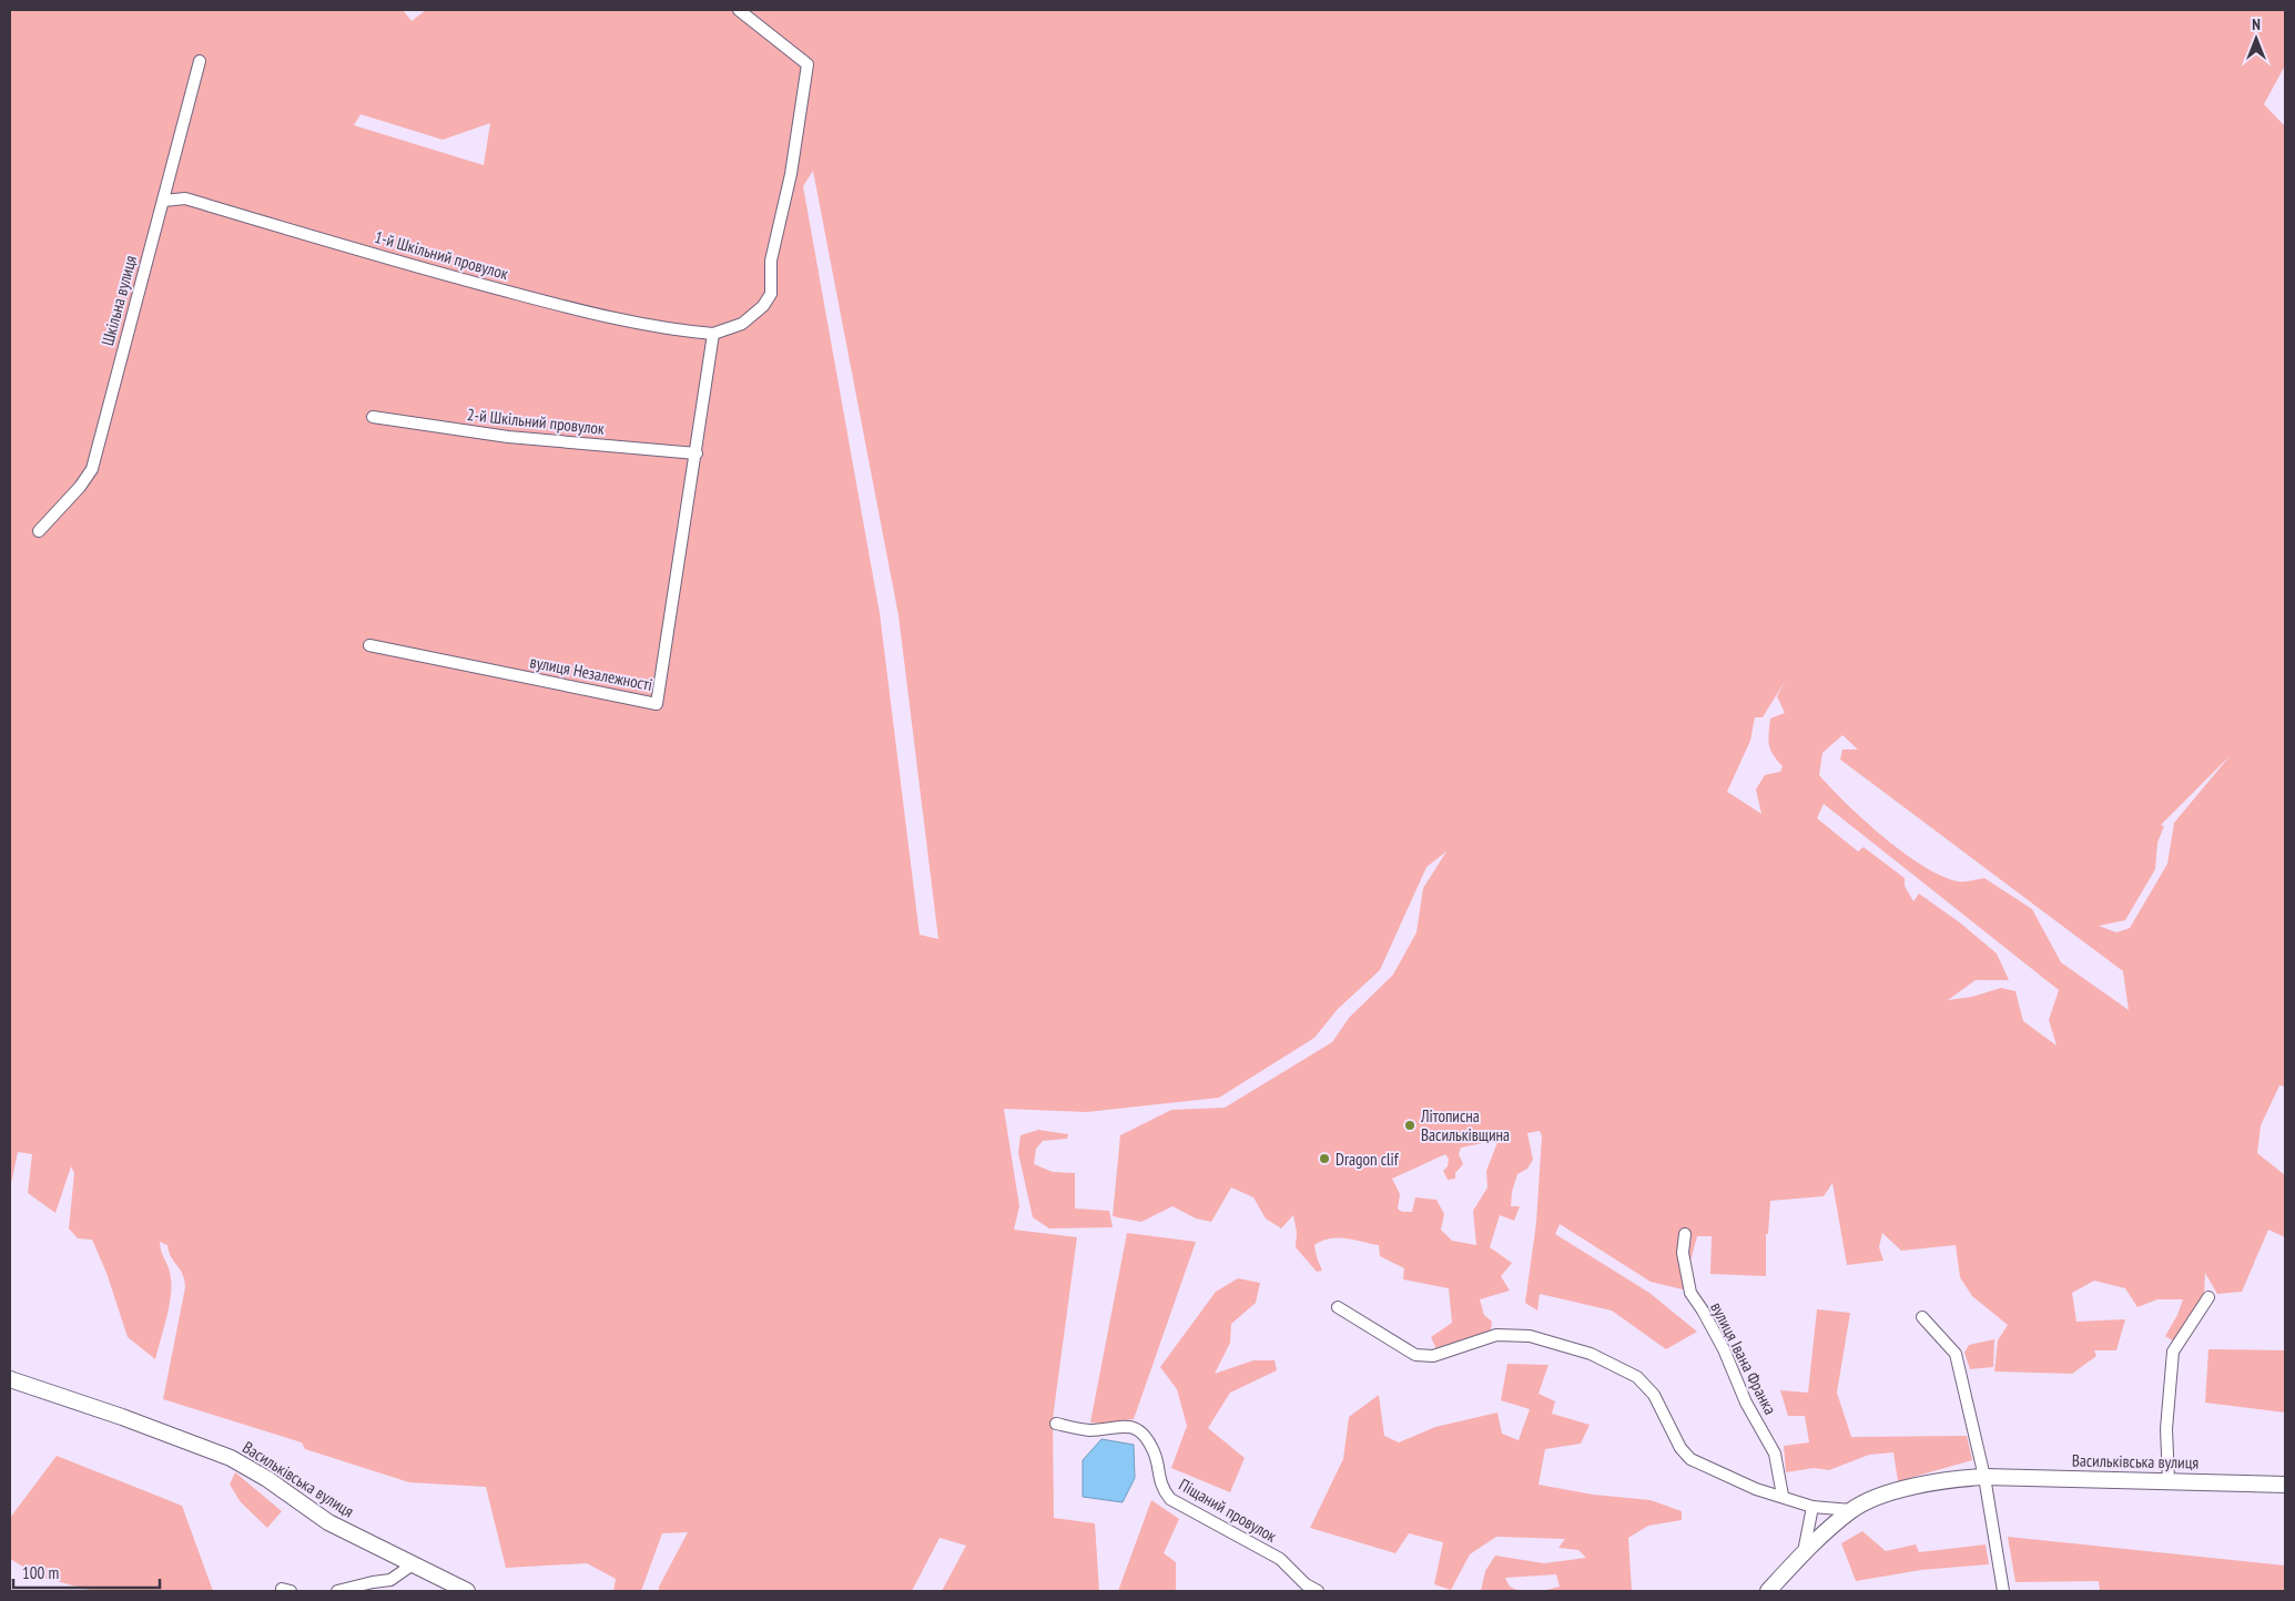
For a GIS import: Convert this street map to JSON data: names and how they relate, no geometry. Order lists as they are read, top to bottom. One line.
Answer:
{"streets":{"street":["1-й Шкільний провулок","Шкільна вулиця","2-й Шкільний провулок","вулиця Незалежності","вулиця Івана Франка","Васильківська вулиця","Піщаний провулок"]},"crossings":[["1-й Шкільний провулок","Шкільна вулиця"],["2-й Шкільний провулок","вулиця Незалежності"]],"places":["Літописна Васильківщина","Dragon clif"],"scale_bar":"100 m","north":"top"}
